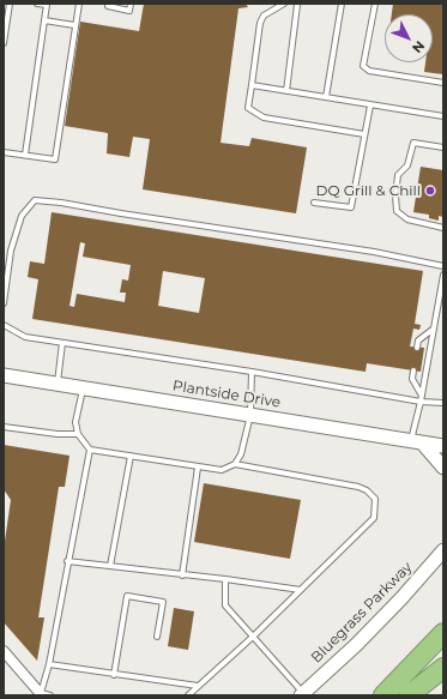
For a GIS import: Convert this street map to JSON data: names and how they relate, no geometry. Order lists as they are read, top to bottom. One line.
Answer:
{"streets":{"street":["Plantside Drive","Bluegrass Parkway"]},"places":["DQ Grill & Chill"],"north":"bottom right"}
